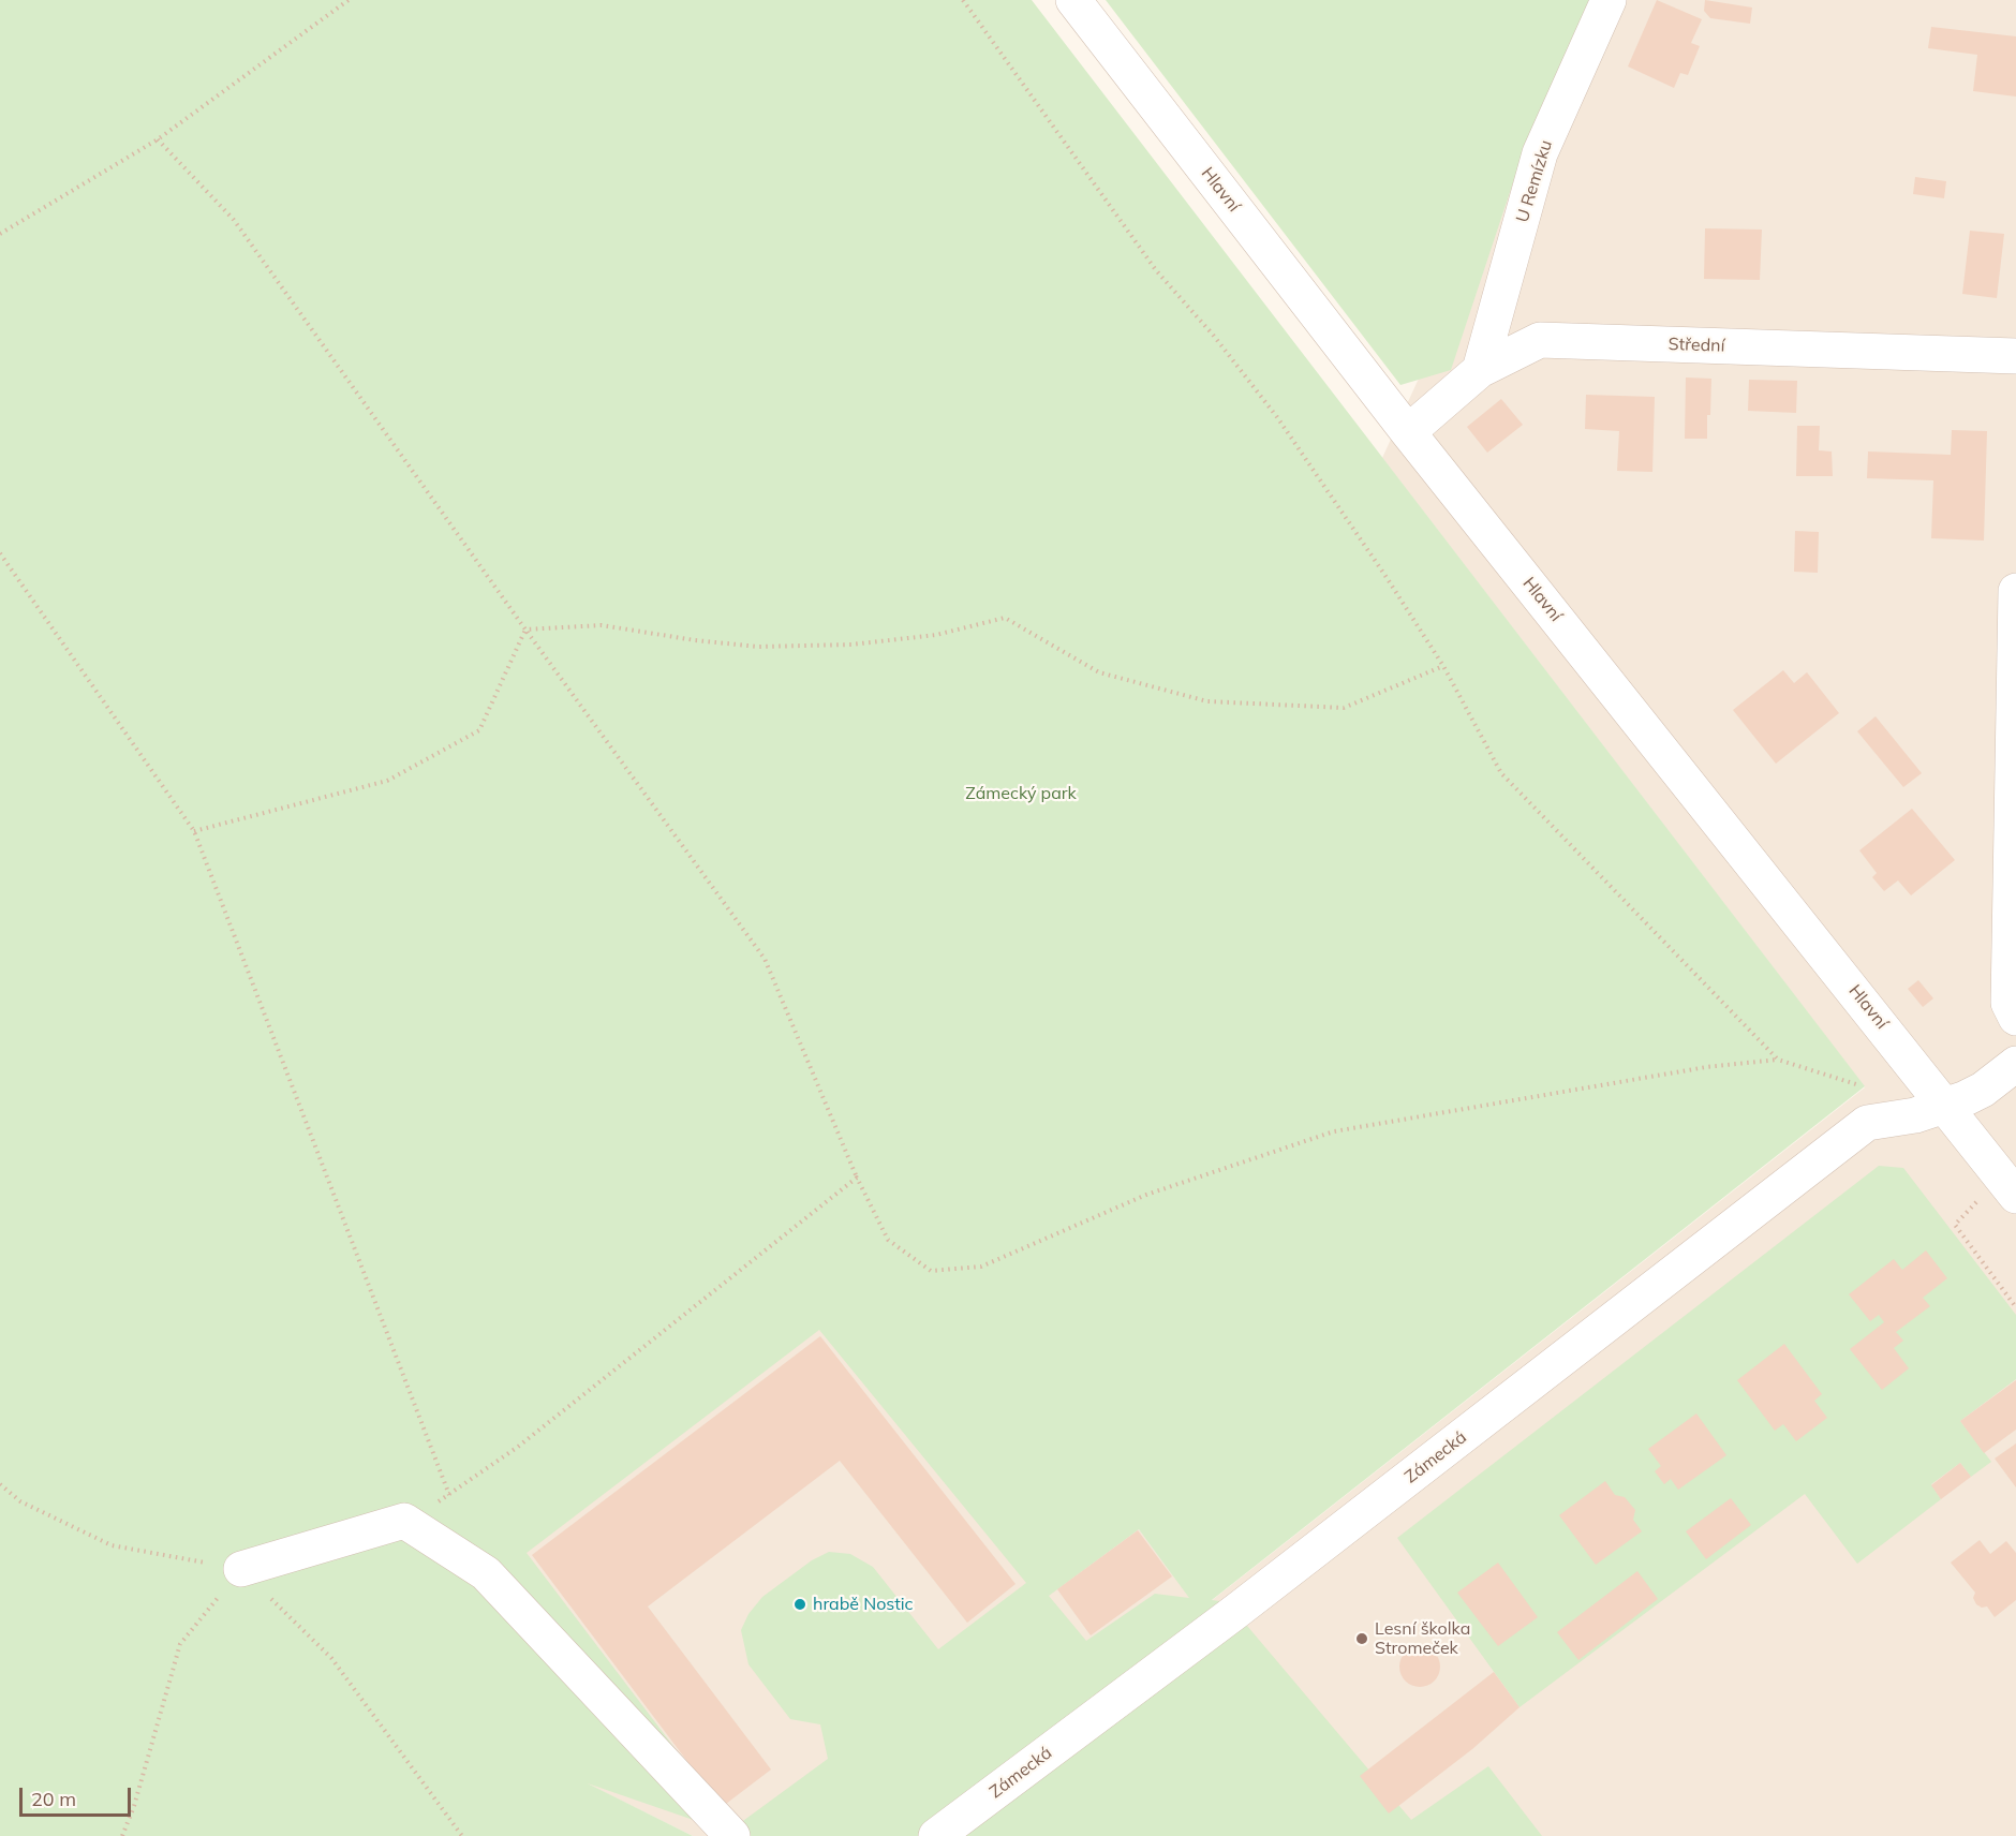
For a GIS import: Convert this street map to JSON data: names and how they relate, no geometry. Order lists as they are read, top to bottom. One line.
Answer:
{"streets":{"street":["U Remízku","Hlavní","Střední","Zámecká"]},"crossings":[["U Remízku","Střední"],["Hlavní","Střední"],["Hlavní","Zámecká"]],"parks":["Zámecký park"],"places":["hrabě Nostic","Lesní školka Stromeček"],"scale_bar":"20 m"}
